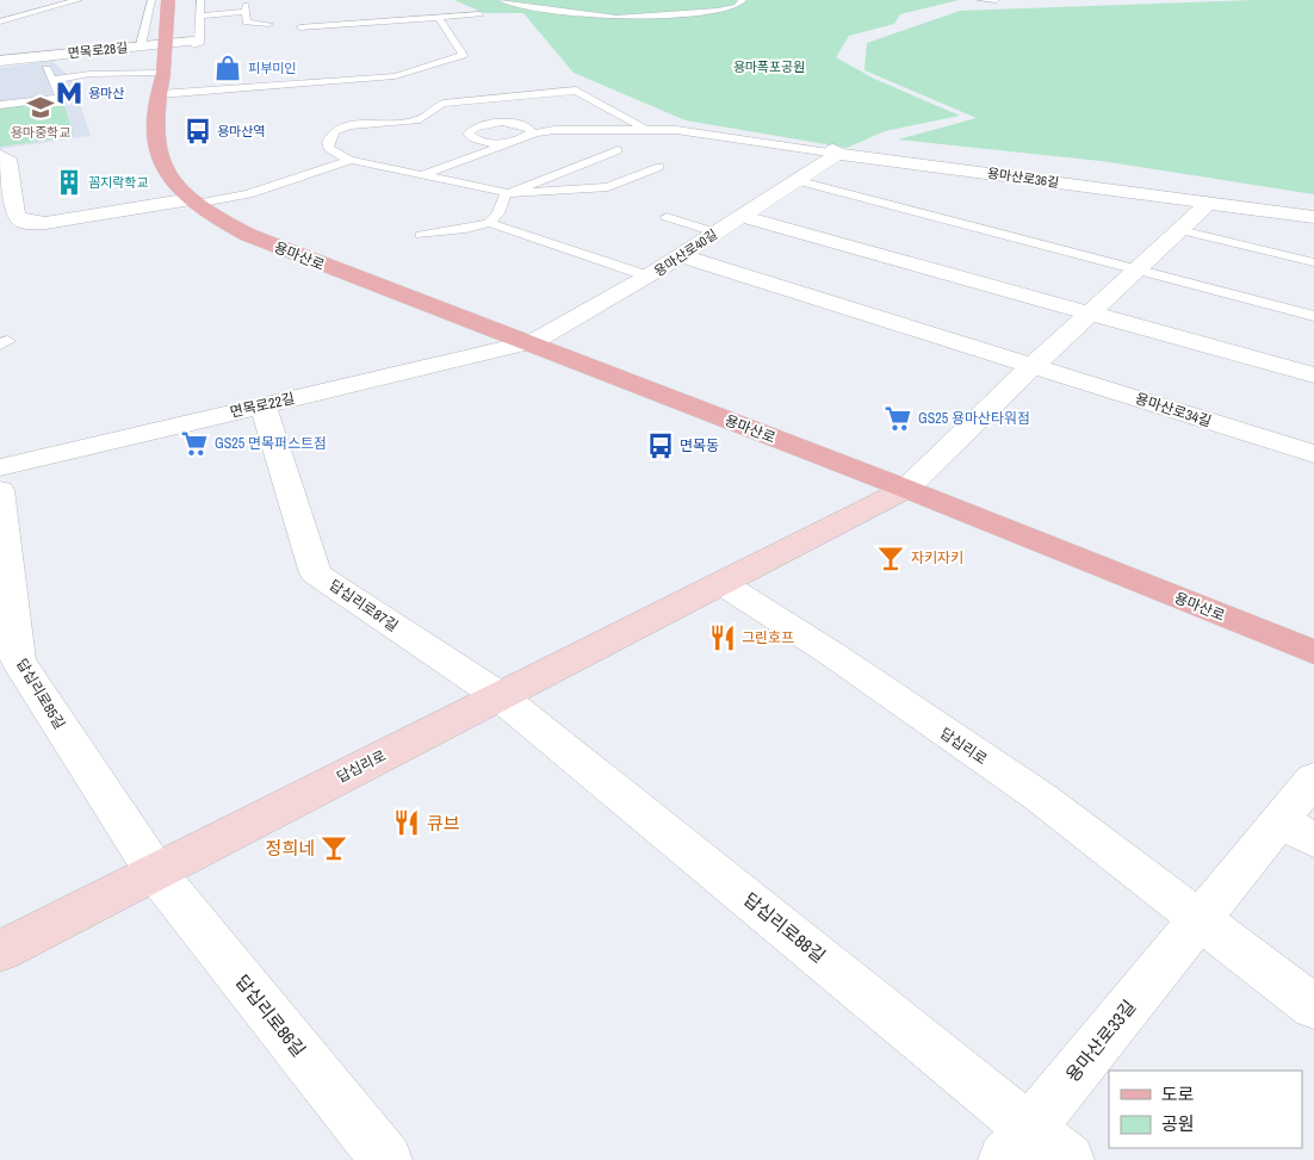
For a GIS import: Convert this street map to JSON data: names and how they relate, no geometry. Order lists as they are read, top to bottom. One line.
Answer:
{"streets":{"main road":["용마산로"],"street":["면목로28길","용마산로36길","용마산로40길","면목로22길","용마산로34길","답십리로87길","답십리로85길","답십리로","답십리로88길","답십리로86길","용마산로33길"]},"crossings":[["용마산로36길","용마산로40길"],["용마산로40길","용마산로"],["용마산로40길","면목로22길"],["용마산로","면목로22길"],["용마산로","답십리로"],["면목로22길","답십리로87길"],["답십리로87길","답십리로"],["답십리로87길","답십리로88길"],["답십리로85길","답십리로"],["답십리로85길","답십리로86길"],["답십리로","답십리로88길"],["답십리로","답십리로86길"],["답십리로","용마산로33길"],["답십리로88길","용마산로33길"]],"parks":["용마폭포공원"],"places":{"shop":["피부미인"],"metro station":["용마산"],"school or university":["용마중학교"],"bus stop":["용마산역","면목동"],"building":["꼼지락학교"],"supermarket":["GS25 용마산타워점","GS25 면목퍼스트점"],"bar":["자키자키","정희네"],"restaurant":["그린호프","큐브"]},"legend":["도로","공원"]}
